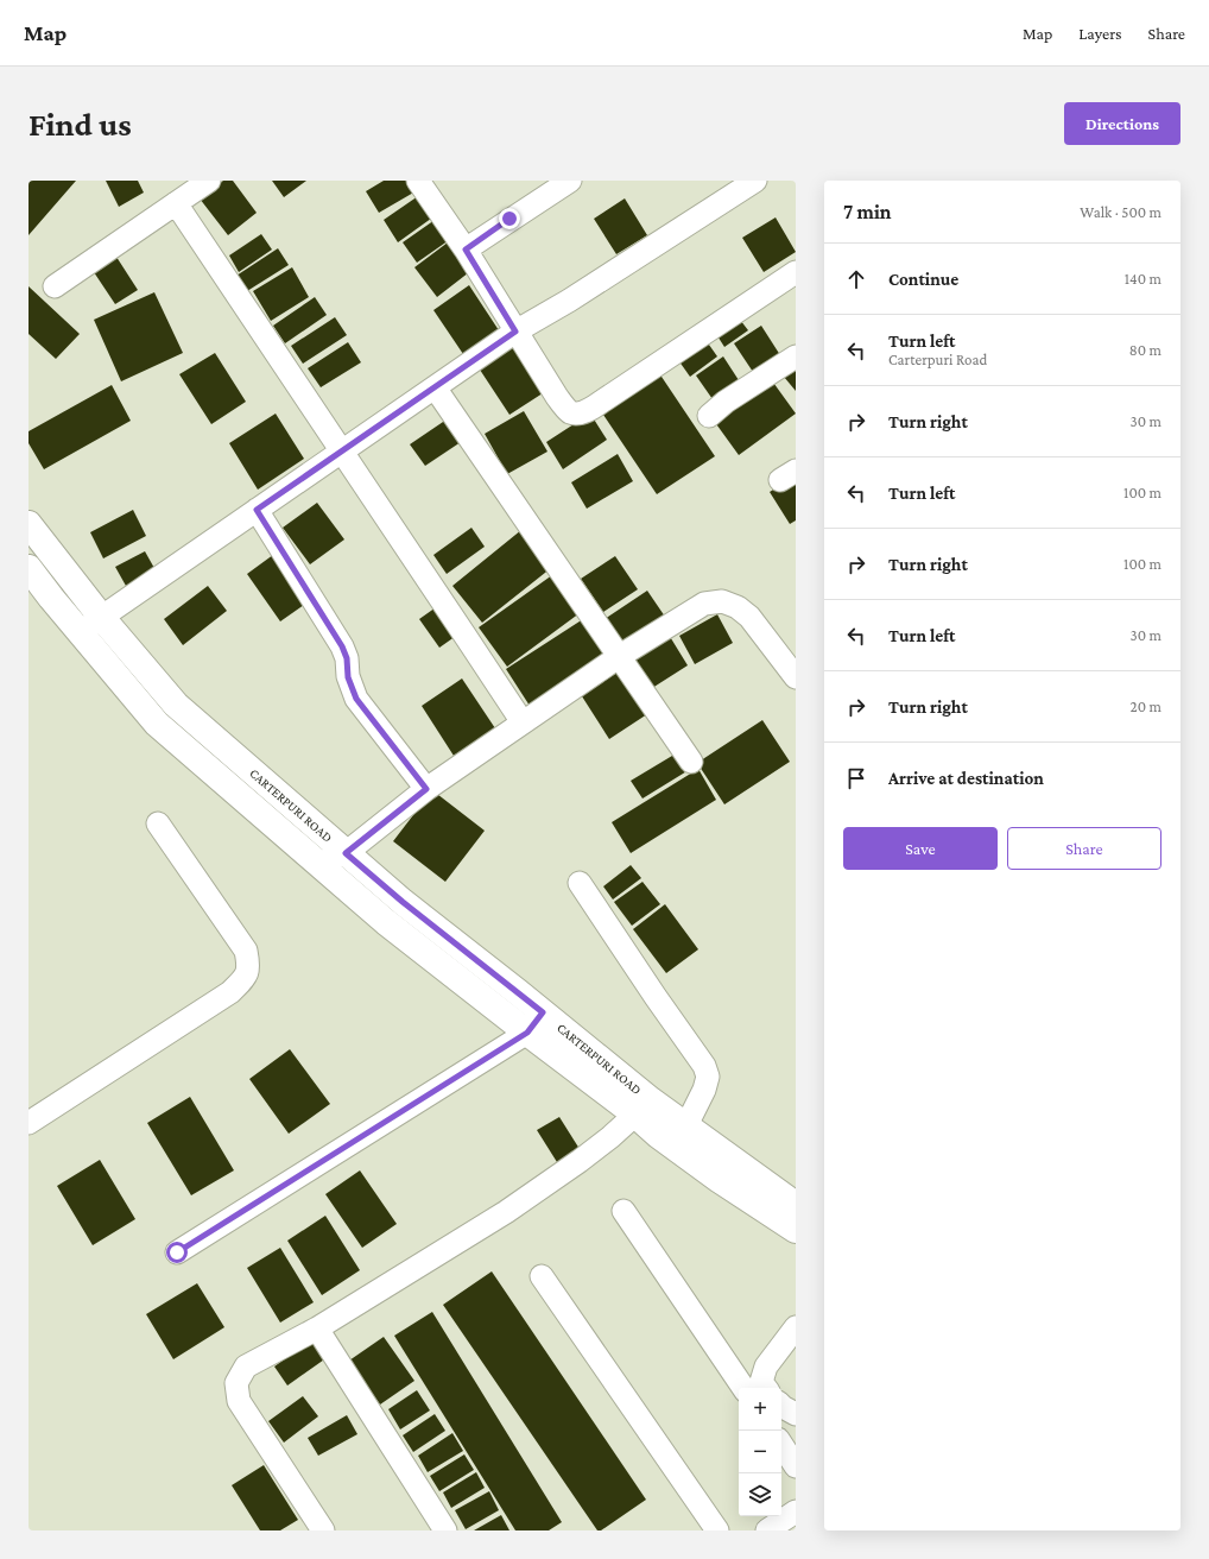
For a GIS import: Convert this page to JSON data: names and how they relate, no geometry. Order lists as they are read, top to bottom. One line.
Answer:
{"streets":{"main road":["CARTERPURI ROAD"]},"page":{"header":"Map","nav":["Map","Layers","Share"],"buttons":["Directions",["Save","Share"]],"title":"Find us","heading":["7 min","Walk · 500 m"],"list":[["Continue","140 m"],["Turn left","Carterpuri Road","80 m"],["Turn right","30 m"],["Turn left","100 m"],["Turn right","100 m"],["Turn left","30 m"],["Turn right","20 m"],"Arrive at destination"],"map_buttons":["+","−"]}}
